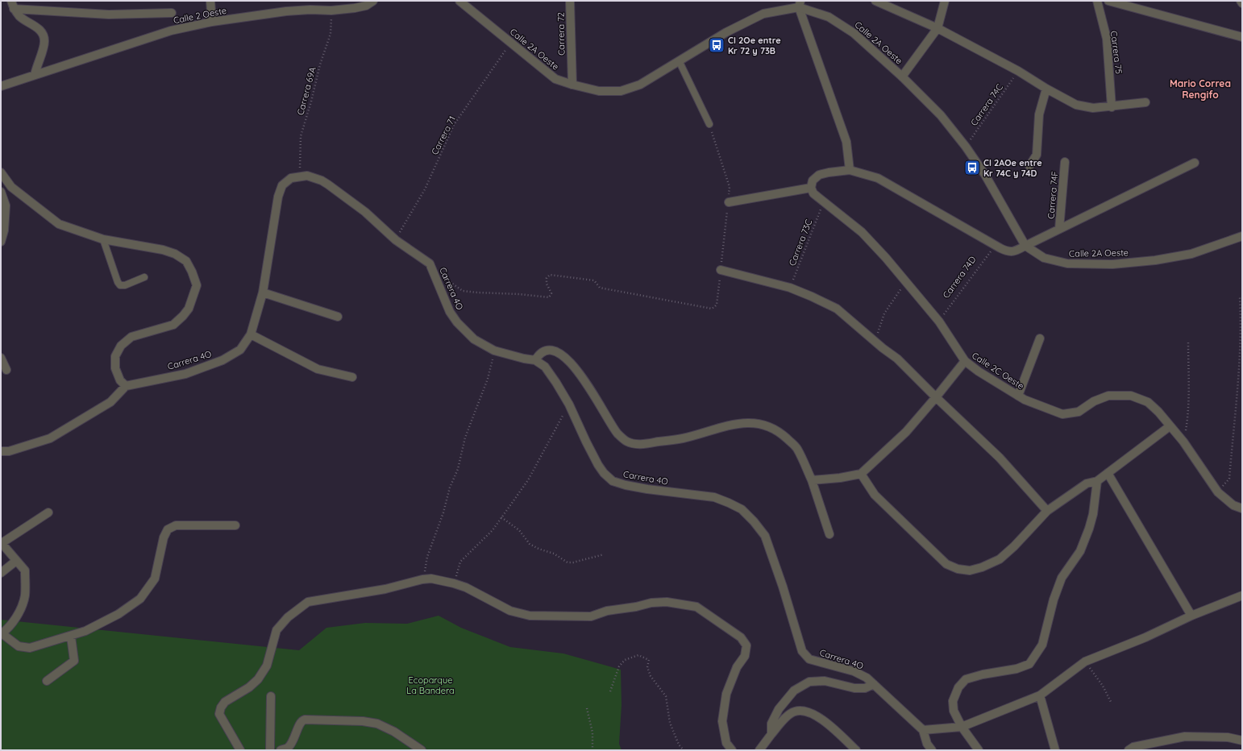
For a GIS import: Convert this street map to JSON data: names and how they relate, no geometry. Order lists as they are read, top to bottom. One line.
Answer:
{"streets":{"street":["Calle 2 Oeste","Carrera 72","Calle 2A Oeste","Carrera 75","Carrera 74F","Carrera 4O","Calle 2C Oeste"],"path":["Carrera 69A","Carrera 74C","Carrera 71","Carrera 73C","Carrera 74D"]},"crossings":[["Calle 2 Oeste","Carrera 69A"],["Carrera 72","Calle 2A Oeste"],["Calle 2A Oeste","Carrera 74C"],["Calle 2A Oeste","Carrera 71"],["Carrera 69A","Carrera 4O"],["Carrera 71","Carrera 4O"],["Carrera 73C","Calle 2C Oeste"],["Carrera 74D","Calle 2C Oeste"]],"districts":["Mario Correa Rengifo"],"parks":["Ecoparque La Bandera"],"places":{"bus stop":["Cl 2Oe entre Kr 72 y 73B","Cl 2AOe entre Kr 74C y 74D"]}}
